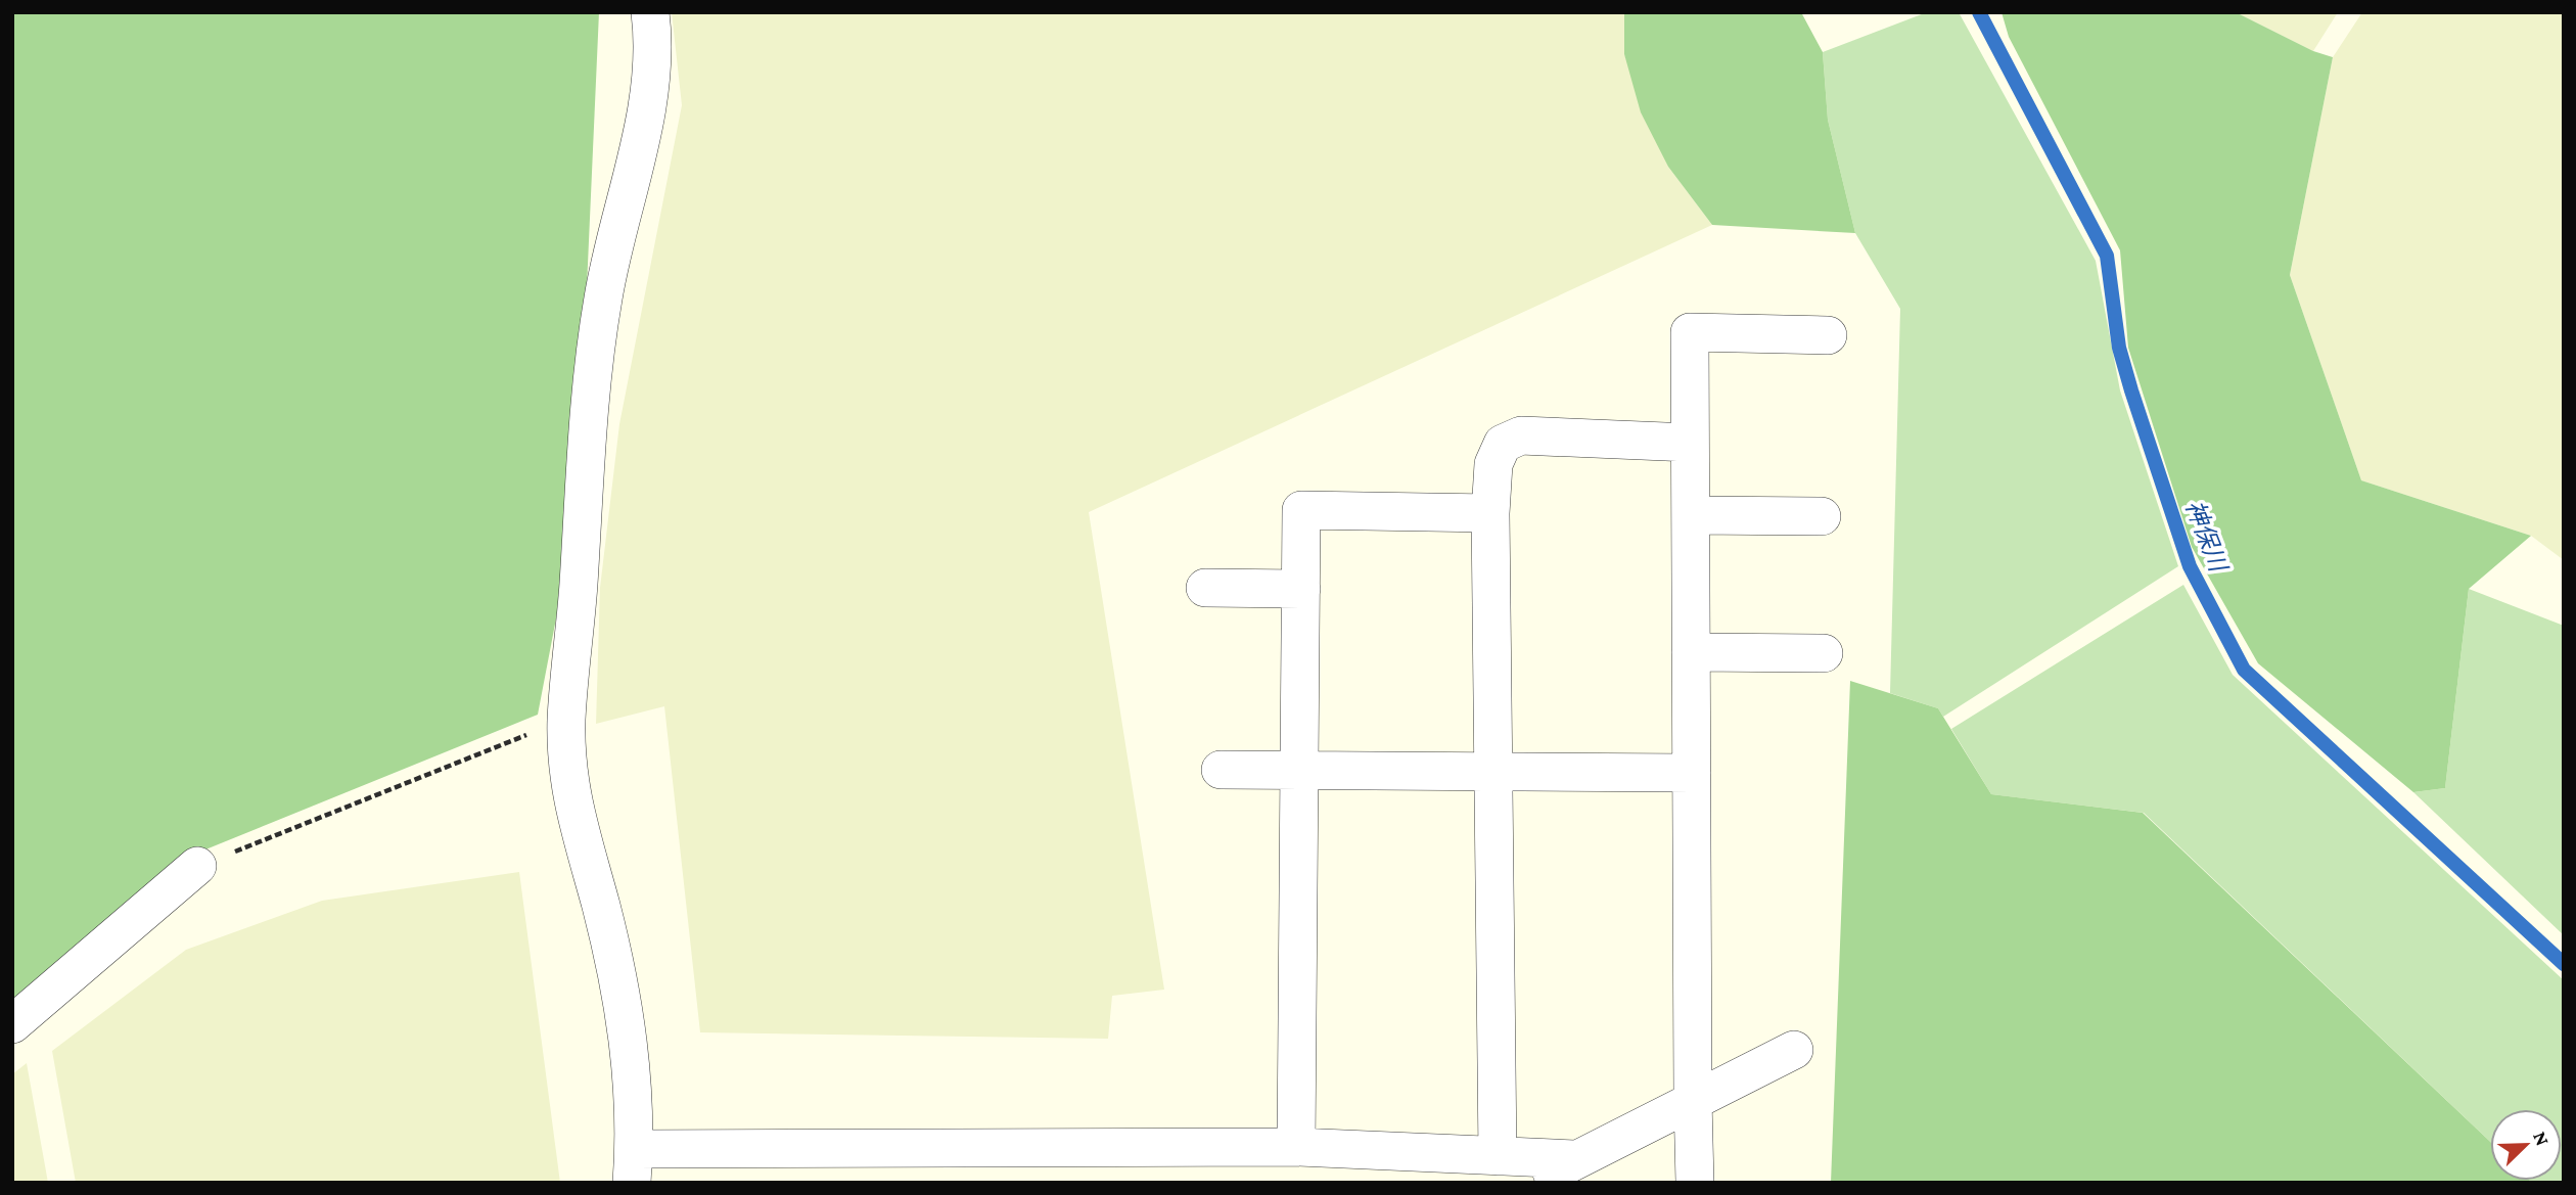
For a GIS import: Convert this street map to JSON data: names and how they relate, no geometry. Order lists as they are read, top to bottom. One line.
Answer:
{"water":["神保川"],"north":"top right"}
